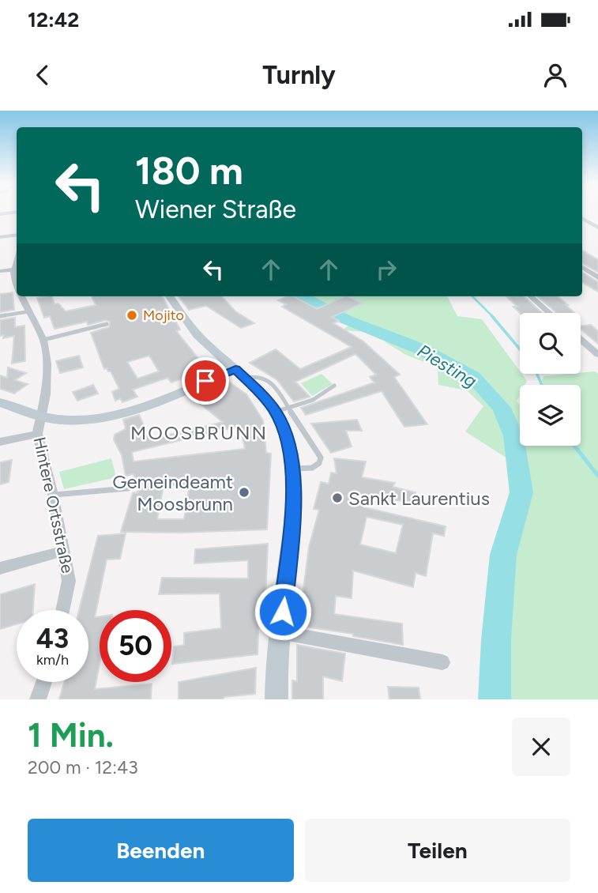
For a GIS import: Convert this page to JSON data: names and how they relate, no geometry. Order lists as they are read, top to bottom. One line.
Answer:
{"streets":{"street":["Hintere Ortsstraße"]},"districts":["MOOSBRUNN"],"water":["Piesting"],"places":["Mojito","Gemeindeamt Moosbrunn","Sankt Laurentius"],"page":{"status":"12:42","header":"Turnly","turn":["180 m","Wiener Straße"],"speed":"43 km/h","limit":"50","heading":["1 Min.","200 m · 12:43"],"buttons":["Beenden","Teilen"]}}
